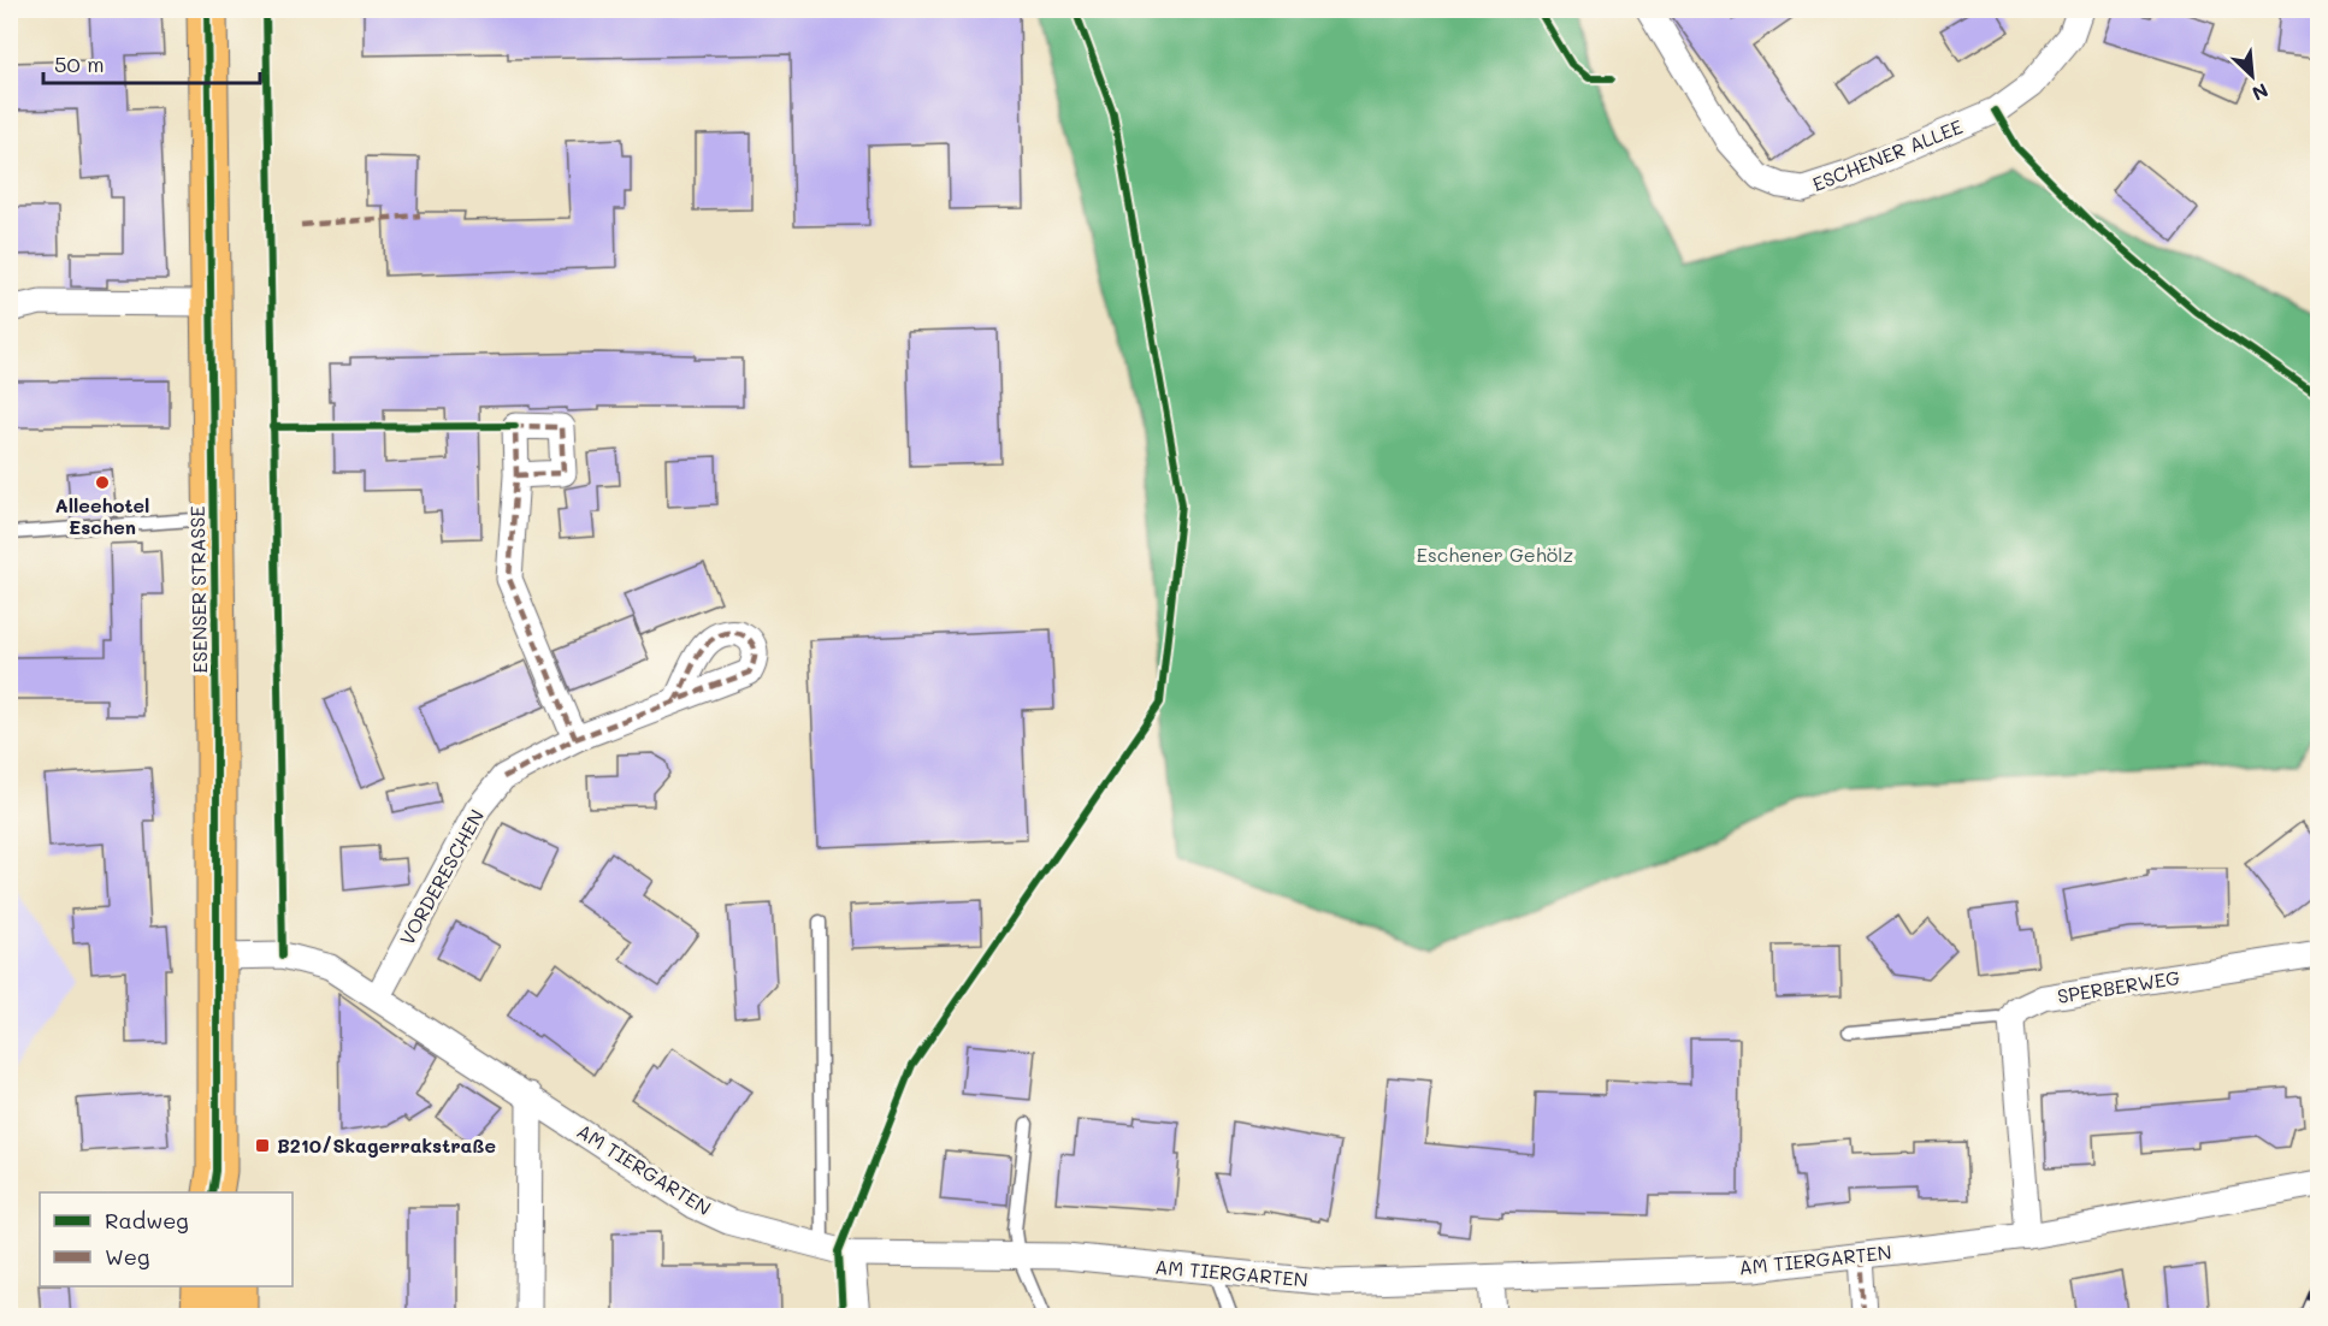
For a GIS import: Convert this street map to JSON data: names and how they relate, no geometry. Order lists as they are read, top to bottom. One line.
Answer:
{"streets":{"main road":["ESENSER STRASSE"],"street":["ESCHENER ALLEE","VORDERESCHEN","SPERBERWEG","AM TIERGARTEN"]},"crossings":[["ESENSER STRASSE","AM TIERGARTEN"],["VORDERESCHEN","AM TIERGARTEN"]],"parks":["Eschener Gehölz"],"places":{"other":["Alleehotel Eschen"],"transit":["B210/Skagerrakstraße"]},"legend":["Radweg","Weg"],"scale_bar":"50 m","north":"bottom right"}
